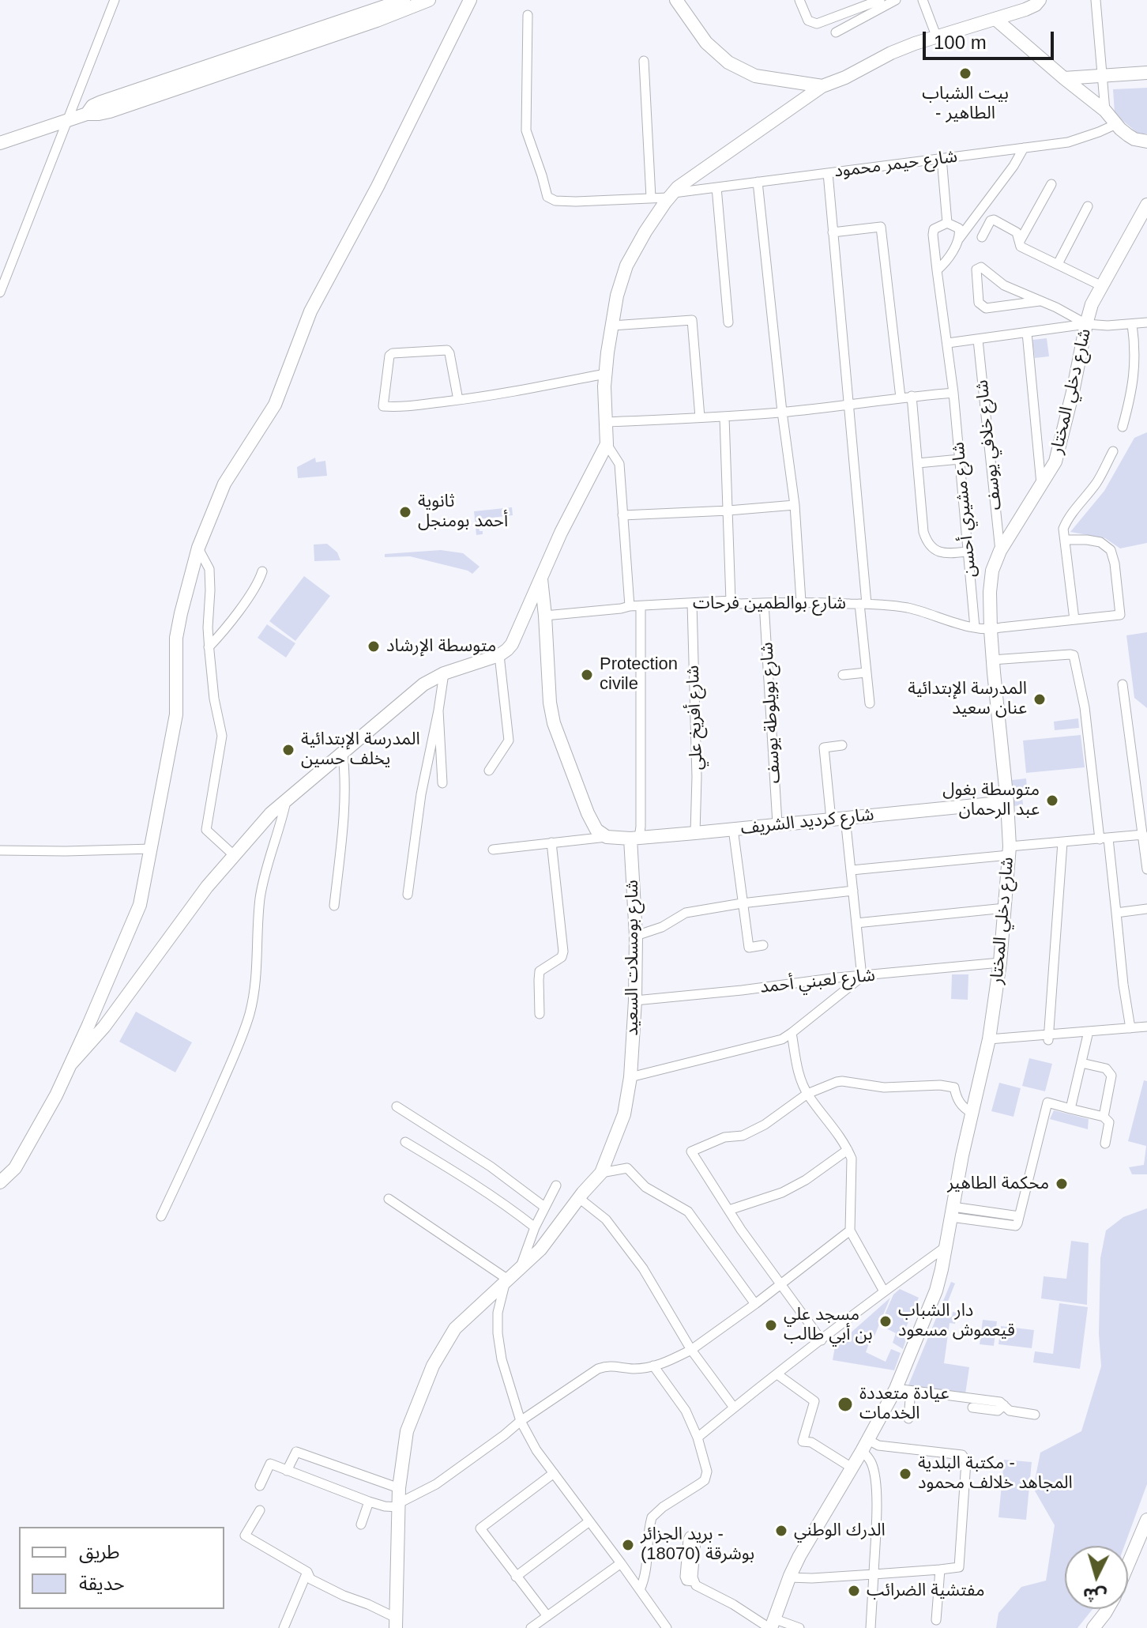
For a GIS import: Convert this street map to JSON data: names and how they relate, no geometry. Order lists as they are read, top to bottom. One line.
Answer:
{"streets":{"street":["شارع حيمر محمود","شارع دخلي المختار","شارع خلافي يوسف","شارع مشيري أحسن","شارع بوالطمين فرحات","شارع بويلوطة يوسف","شارع أفريخ علي","شارع كرديد الشريف","شارع بومسلات السعيد","شارع لعبني أحمد"]},"crossings":[["شارع دخلي المختار","شارع خلافي يوسف"],["شارع دخلي المختار","شارع بوالطمين فرحات"],["شارع دخلي المختار","شارع كرديد الشريف"],["شارع دخلي المختار","شارع لعبني أحمد"],["شارع مشيري أحسن","شارع بوالطمين فرحات"],["شارع بوالطمين فرحات","شارع بويلوطة يوسف"],["شارع بوالطمين فرحات","شارع أفريخ علي"],["شارع بويلوطة يوسف","شارع كرديد الشريف"],["شارع أفريخ علي","شارع كرديد الشريف"],["شارع كرديد الشريف","شارع بومسلات السعيد"],["شارع بومسلات السعيد","شارع لعبني أحمد"]],"places":["بيت الشباب - الطاهير","ثانوية أحمد بومنجل","متوسطة الإرشاد","Protection civile","المدرسة الإبتدائية عنان سعيد","المدرسة الإبتدائية يخلف حسين","متوسطة بغول عبد الرحمان","محكمة الطاهير","دار الشباب قيعموش مسعود","مسجد علي بن أبي طالب","عيادة متعددة الخدمات","مكتبة البلدية - المجاهد خلالف محمود","الدرك الوطني","بريد الجزائر - بوشرقة (18070)","مفتشية الضرائب"],"legend":["طريق","حديقة"],"scale_bar":"100 m","north":"bottom"}
